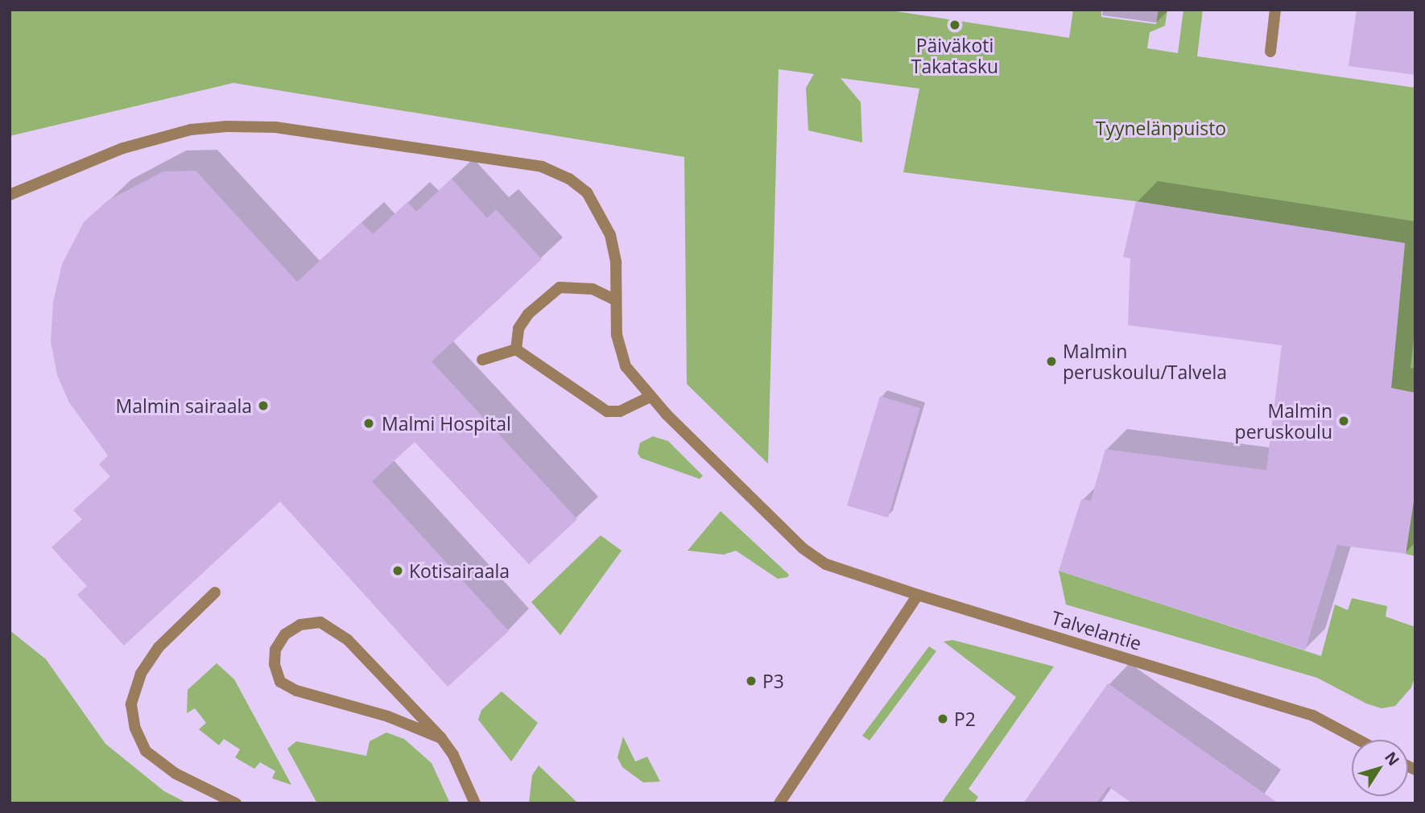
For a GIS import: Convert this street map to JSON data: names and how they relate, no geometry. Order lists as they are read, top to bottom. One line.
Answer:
{"streets":{"street":["Talvelantie"]},"parks":["Tyynelänpuisto"],"places":["Päiväkoti Takatasku","Malmin peruskoulu/Talvela","Malmin sairaala","Malmin peruskoulu","Malmi Hospital","Kotisairaala","P3","P2"],"north":"top right"}
